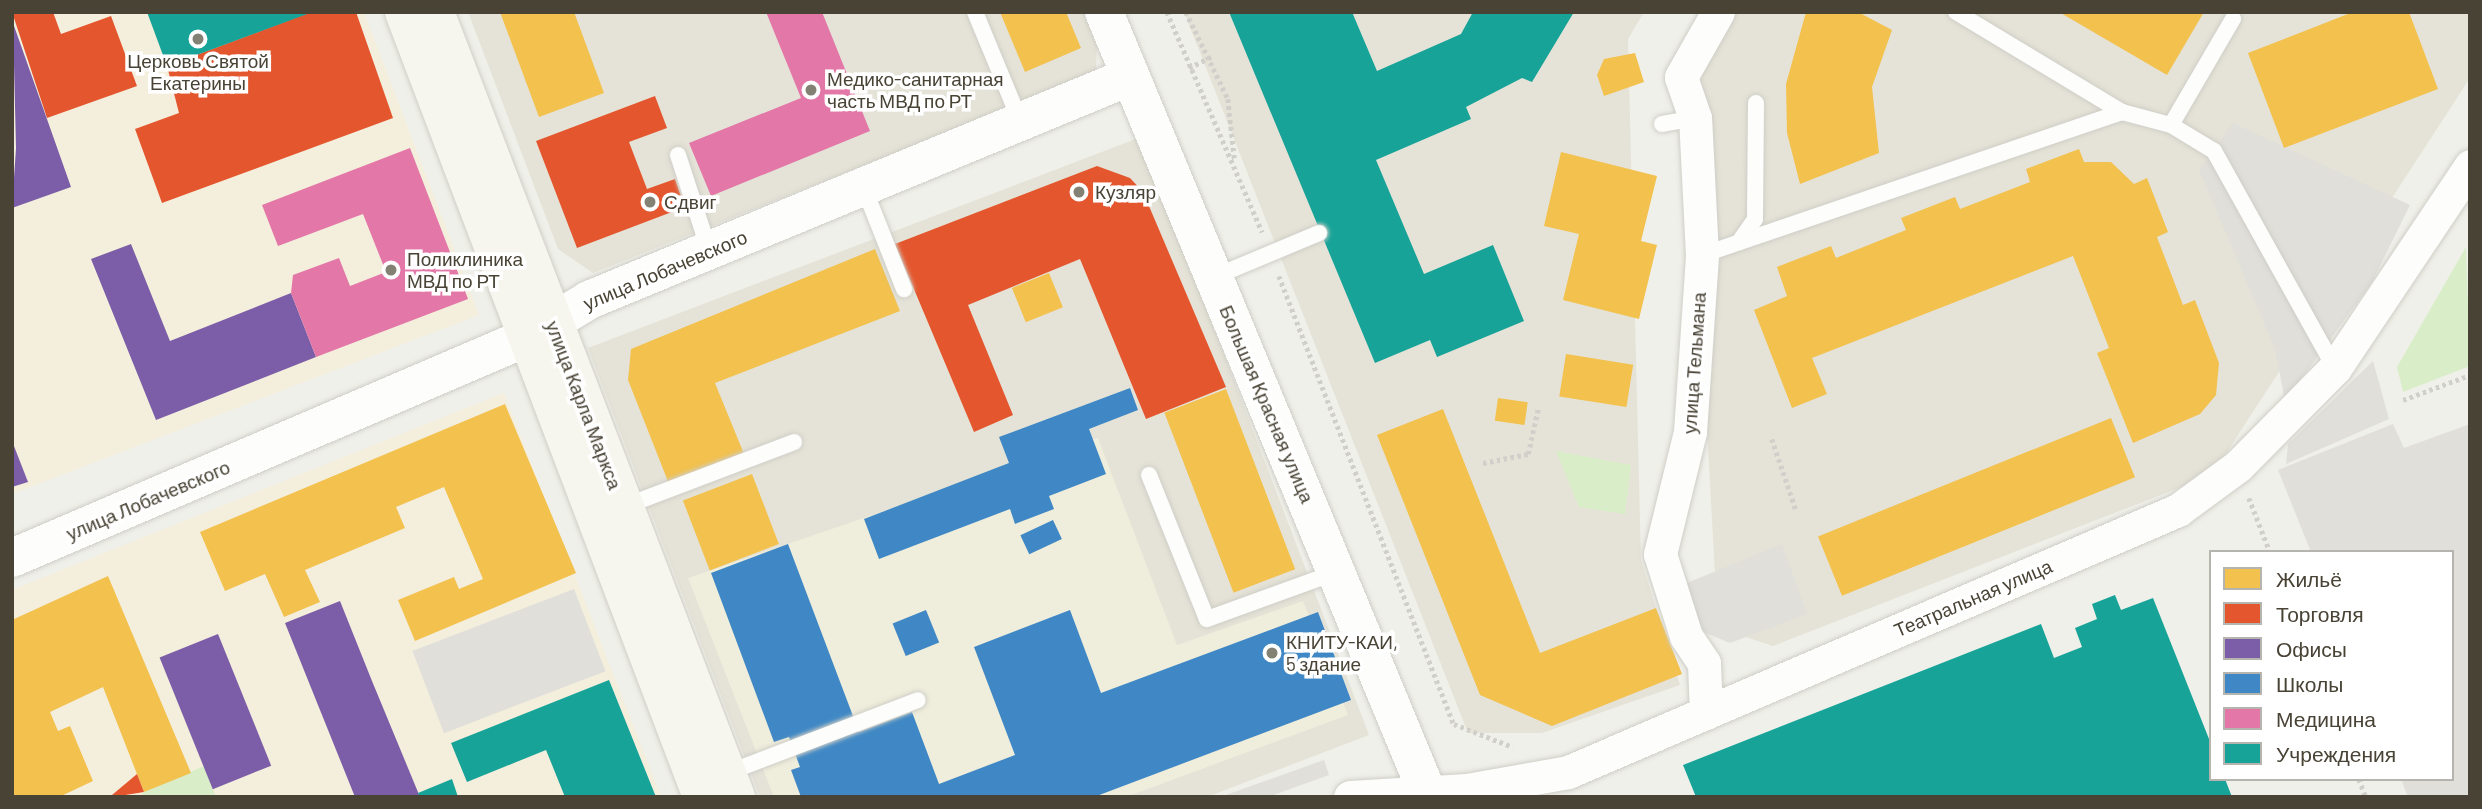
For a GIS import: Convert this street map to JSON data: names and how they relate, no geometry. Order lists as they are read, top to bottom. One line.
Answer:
{"streets":{"main road":["улица Карла Маркса"],"street":["улица Лобачевского","улица Тельмана","Большая Красная улица","Театральная улица"]},"crossings":[["улица Лобачевского","Большая Красная улица"],["улица Лобачевского","улица Карла Маркса"],["улица Тельмана","Театральная улица"],["Большая Красная улица","Театральная улица"]],"places":["Церковь Святой Екатерины","Медико-санитарная часть МВД по РТ","Кузляр","Сдвиг","Поликлиника МВД по РТ","КНИТУ-КАИ, 5 здание"],"legend":["Жильё","Торговля","Офисы","Школы","Медицина","Учреждения"]}
